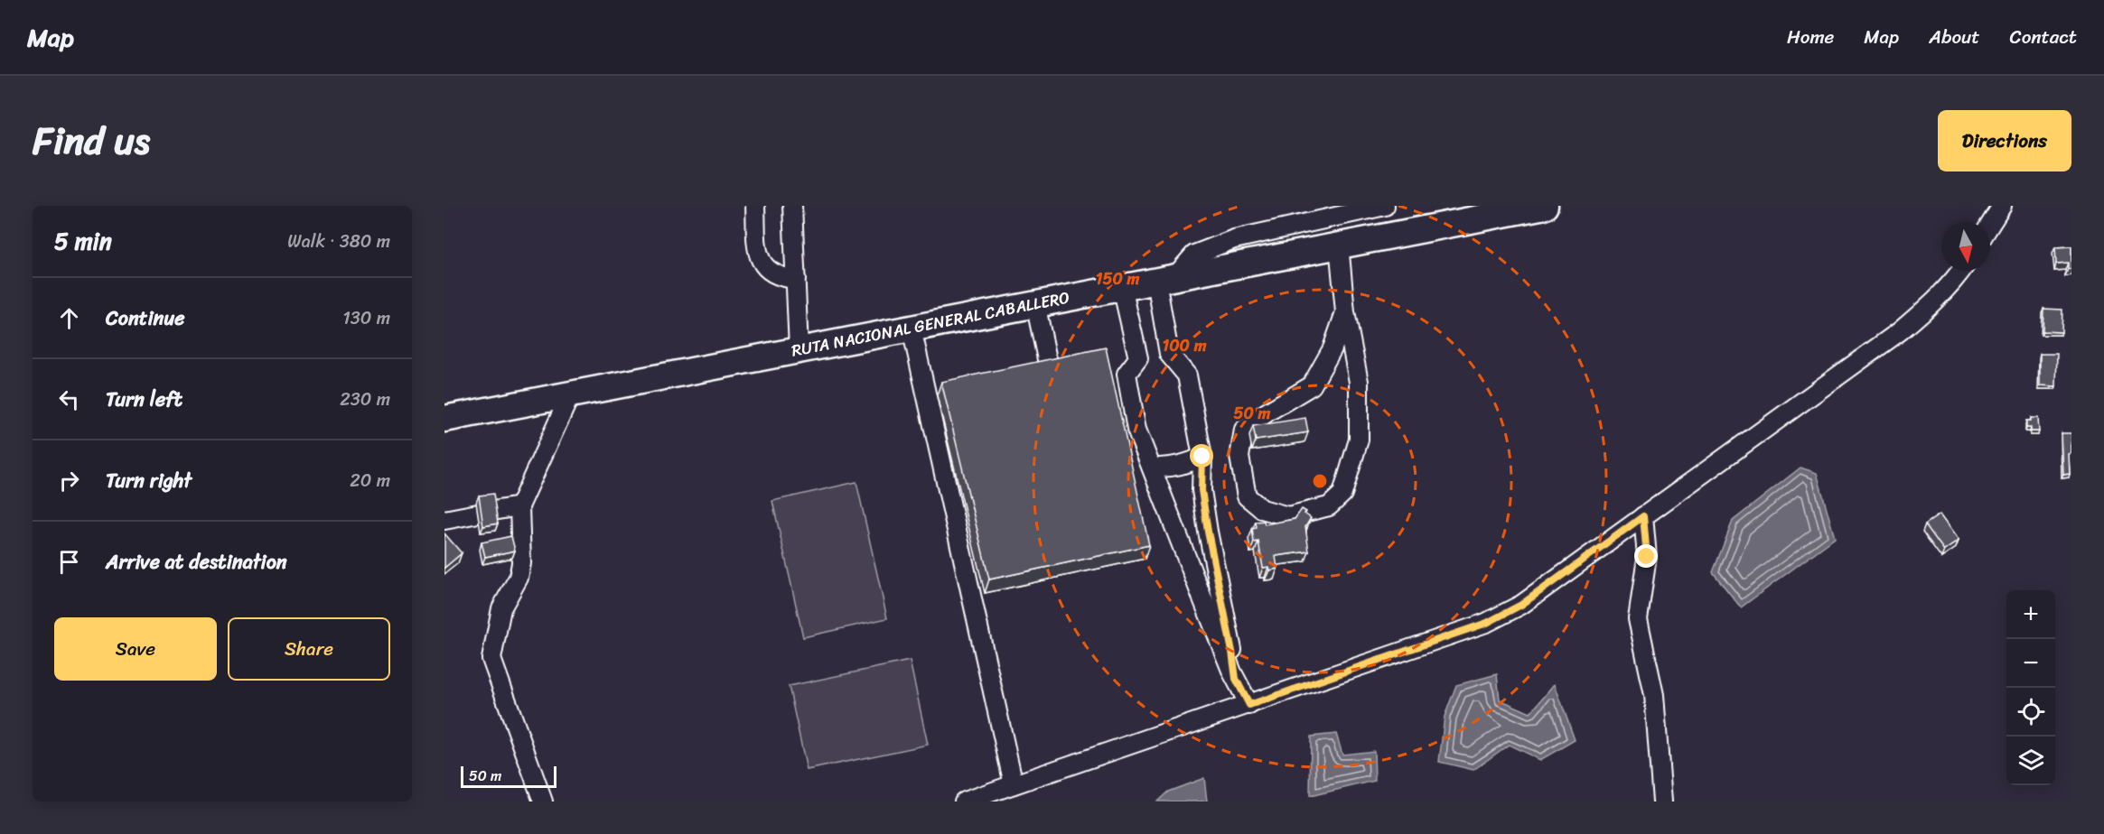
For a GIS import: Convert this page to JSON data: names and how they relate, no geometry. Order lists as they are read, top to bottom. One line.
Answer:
{"streets":{"highway":["RUTA NACIONAL GENERAL CABALLERO"]},"scale_bar":"50 m","north":"bottom","page":{"header":"Map","nav":["Home","Map","About","Contact"],"title":"Find us","buttons":["Directions",["Save","Share"]],"heading":["5 min","Walk · 380 m"],"list":[["Continue","130 m"],["Turn left","230 m"],["Turn right","20 m"],"Arrive at destination"],"map_buttons":["+","−"],"scale":"50 m"},"rings":["150 m","100 m","50 m"]}
